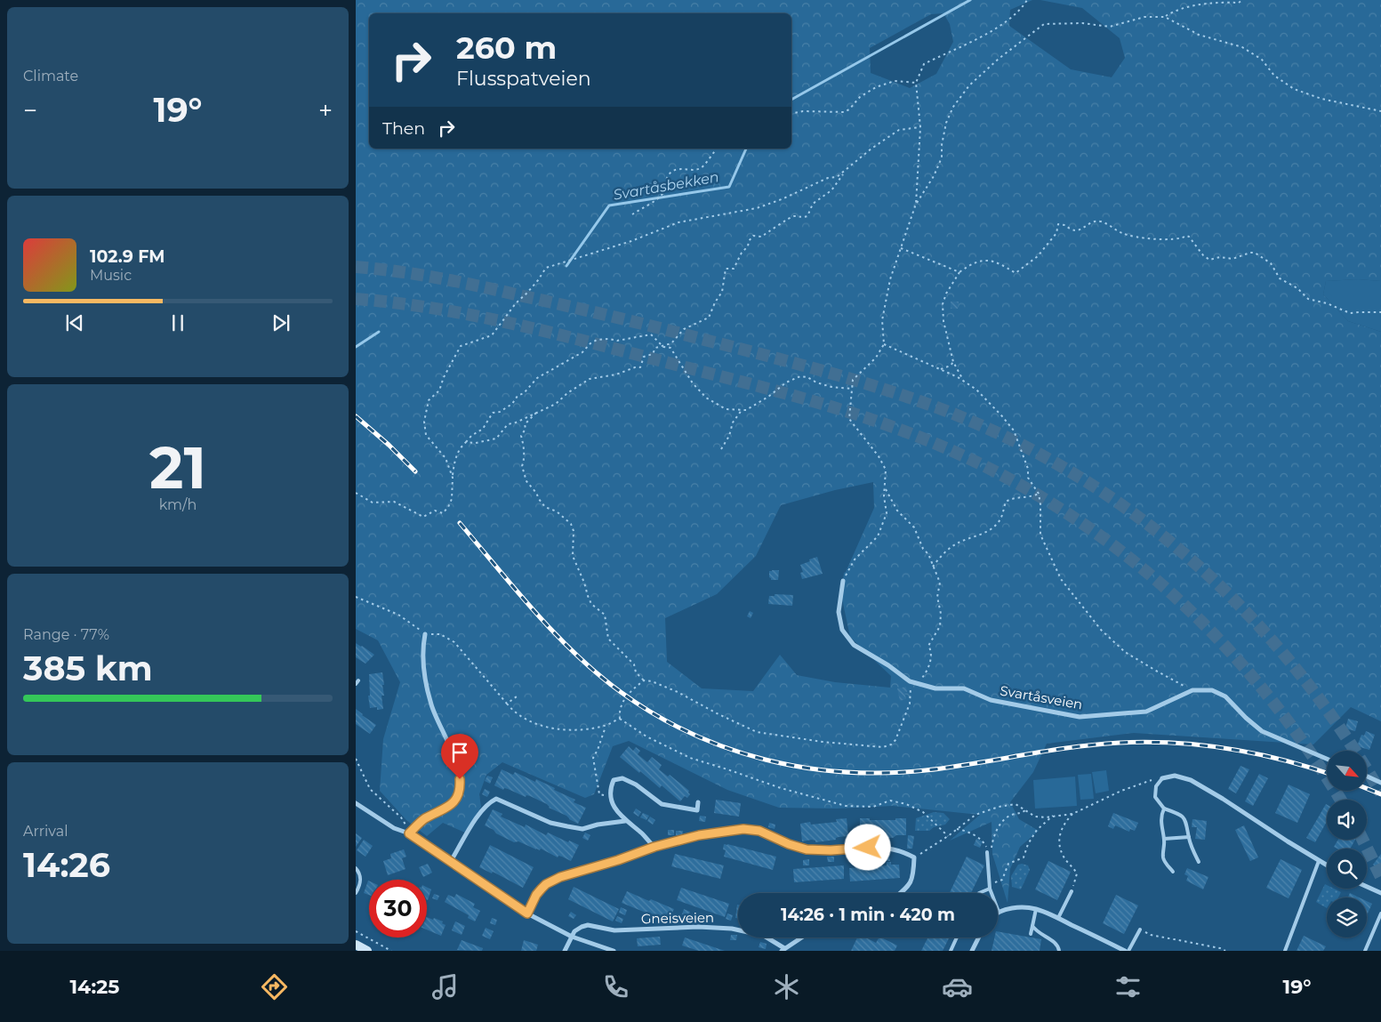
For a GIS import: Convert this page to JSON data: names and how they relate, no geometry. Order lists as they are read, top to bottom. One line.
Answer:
{"streets":{"street":["Svartåsveien","Gneisveien"]},"water":["Svartåsbekken"],"north":"bottom right","page":{"tile":["Climate",["21","km/h"],["Range · 77%","385 km"],["Arrival","14:26"]],"turn":["260 m","Flusspatveien"],"heat":["−","19°","+"],"then":"Then","song":["102.9 FM","Music"],"limit":"30","trip":"14:26 · 1 min · 420 m","tabs":["14:25","19°"]}}
